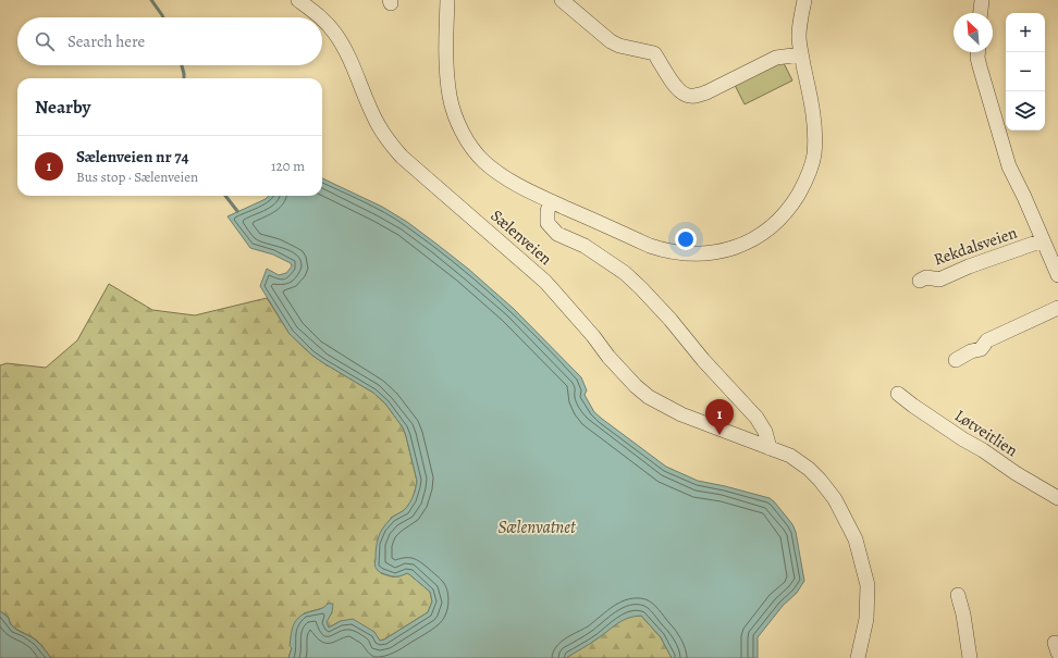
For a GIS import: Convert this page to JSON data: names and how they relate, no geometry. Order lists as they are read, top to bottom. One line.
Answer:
{"streets":{"street":["Sælenveien","Rekdalsveien","Løtveitlien"]},"water":["Sælenvatnet"],"north":"top left","page":{"map_buttons":["+","−"],"search":"Search here","heading":"Nearby","list":[{"mark":"1","name":"Sælenveien nr 74","note":"Bus stop · Sælenveien","value":"120 m"}],"pins":"1"}}
